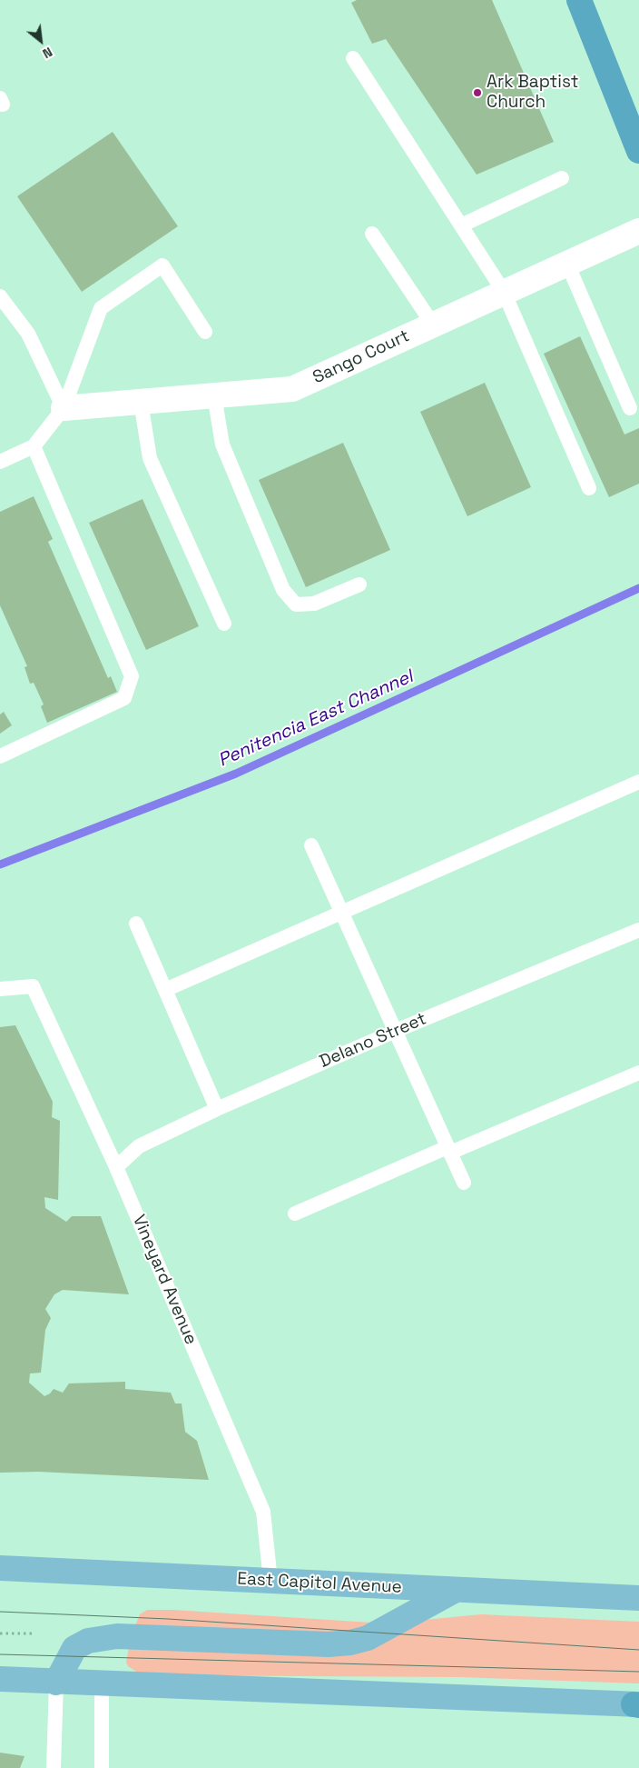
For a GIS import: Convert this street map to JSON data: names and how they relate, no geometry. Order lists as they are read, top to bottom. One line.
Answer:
{"streets":{"main road":["East Capitol Avenue"],"street":["Sango Court"],"lane":["Delano Street","Vineyard Avenue"]},"crossings":[["Delano Street","Vineyard Avenue"],["Vineyard Avenue","East Capitol Avenue"]],"water":["Penitencia East Channel"],"places":["Ark Baptist Church"],"north":"bottom right"}
